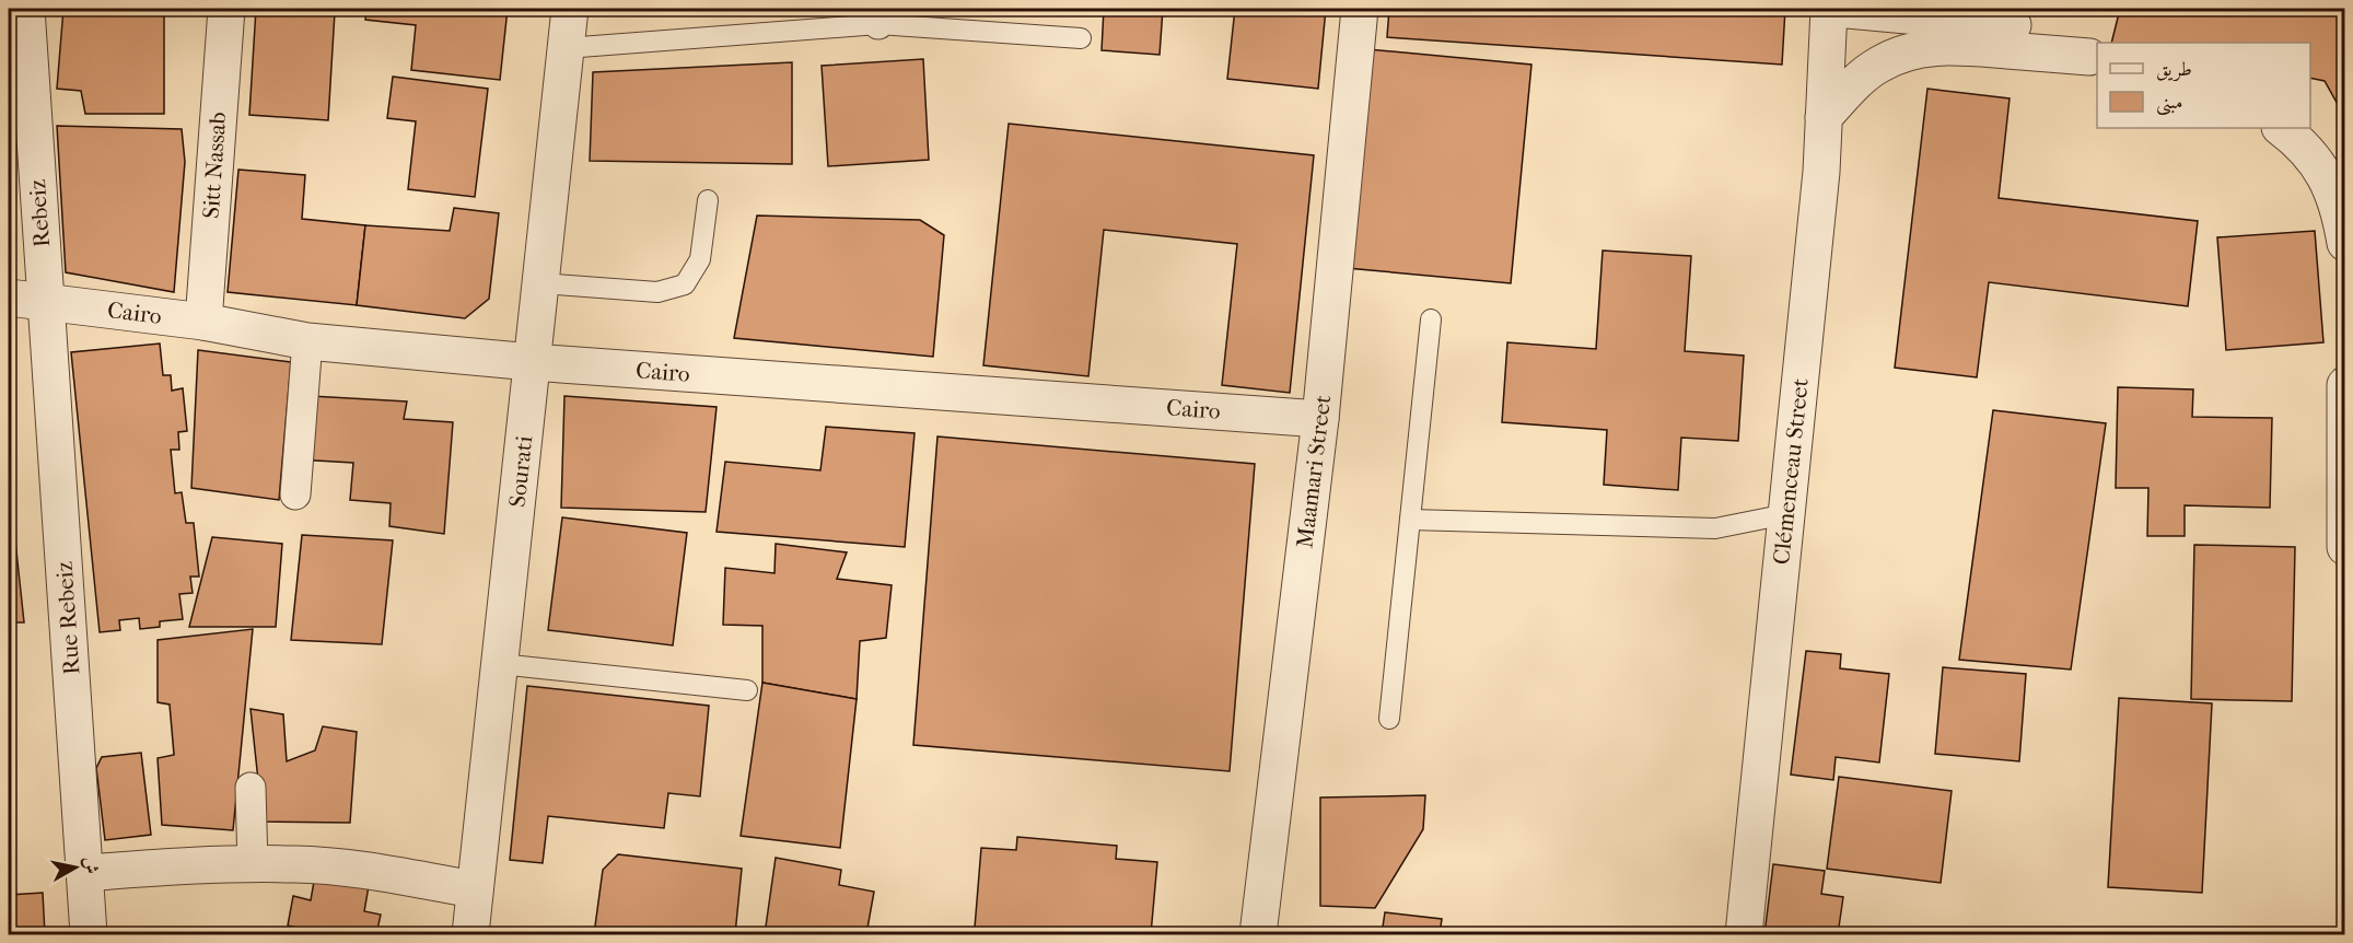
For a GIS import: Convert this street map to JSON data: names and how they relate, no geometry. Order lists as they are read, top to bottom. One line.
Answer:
{"streets":{"street":["Sitt Nassab","Rebeiz","Cairo","Sourati","Maamari Street","Clémenceau Street","Rue Rebeiz"]},"crossings":[["Sitt Nassab","Cairo"],["Rebeiz","Cairo"],["Rebeiz","Rue Rebeiz"],["Cairo","Sourati"],["Cairo","Maamari Street"],["Cairo","Rue Rebeiz"]],"legend":["طريق","مبنى"],"north":"right"}
